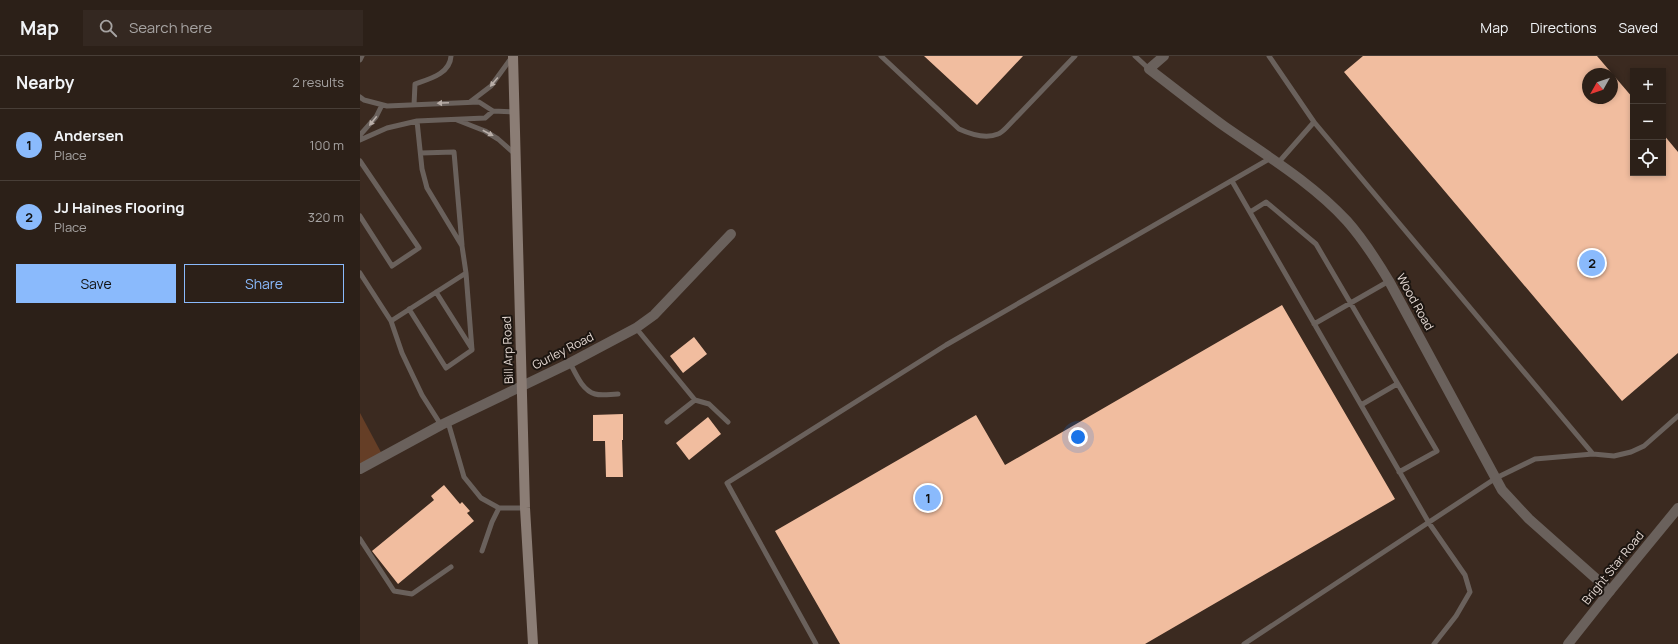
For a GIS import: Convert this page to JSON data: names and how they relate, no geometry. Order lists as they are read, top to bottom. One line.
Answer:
{"streets":{"main road":["Bill Arp Road"],"street":["Wood Road","Gurley Road","Bright Star Road"]},"crossings":[["Wood Road","Bright Star Road"],["Bill Arp Road","Gurley Road"]],"north":"bottom left","page":{"header":"Map","search":"Search here","nav":["Map","Directions","Saved"],"heading":["Nearby","2 results"],"map_buttons":["+","−"],"list":[{"mark":"1","name":"Andersen","note":"Place","value":"100 m"},{"mark":"2","name":"JJ Haines Flooring","note":"Place","value":"320 m"}],"pins":["2","1"],"buttons":["Save","Share"]}}
